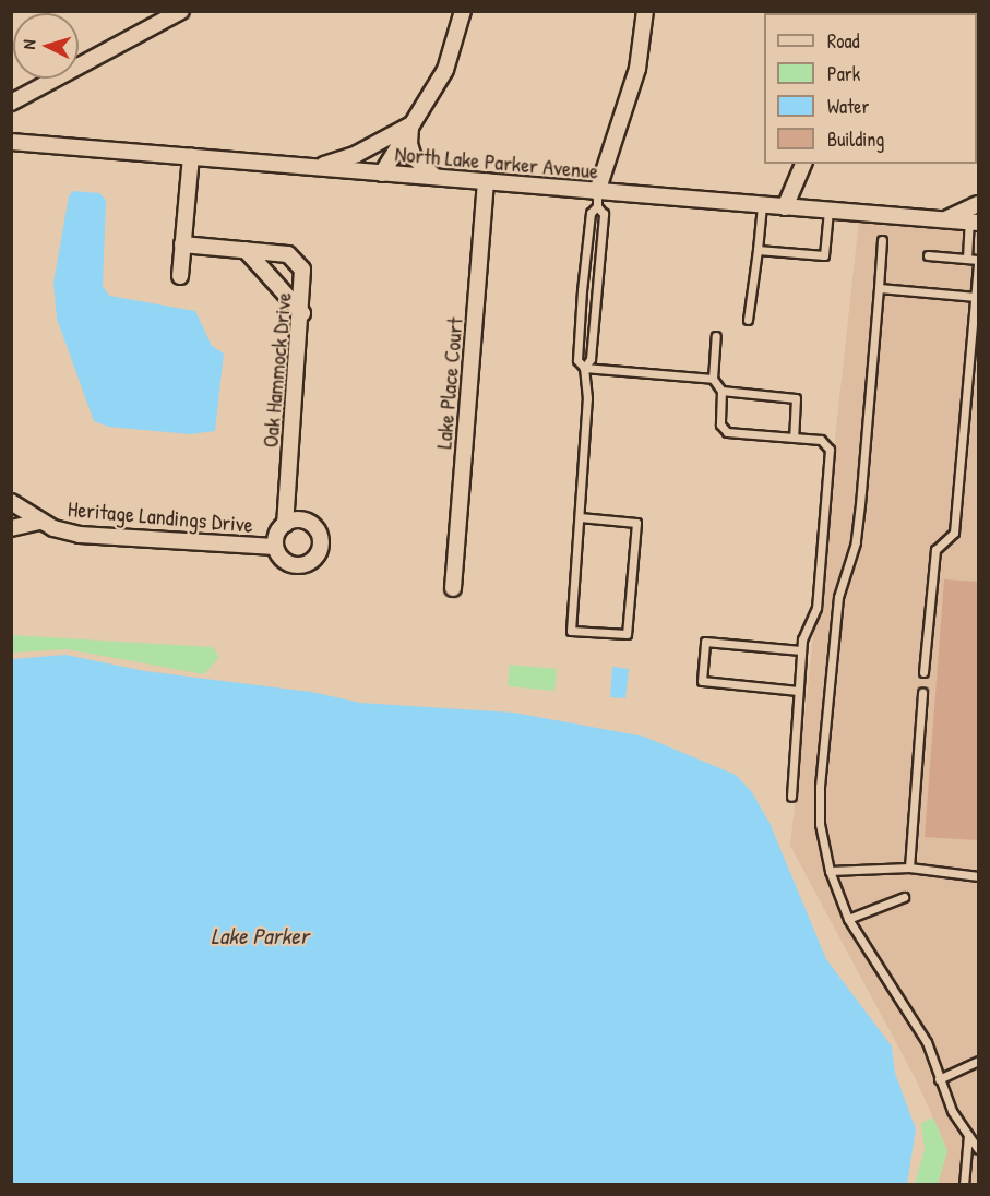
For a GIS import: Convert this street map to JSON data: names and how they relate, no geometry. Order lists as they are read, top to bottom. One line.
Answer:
{"streets":{"street":["North Lake Parker Avenue","Oak Hammock Drive","Lake Place Court","Heritage Landings Drive"]},"crossings":[["North Lake Parker Avenue","Lake Place Court"],["Oak Hammock Drive","Heritage Landings Drive"]],"water":["Lake Parker"],"legend":["Road","Park","Water","Building"],"north":"left"}
